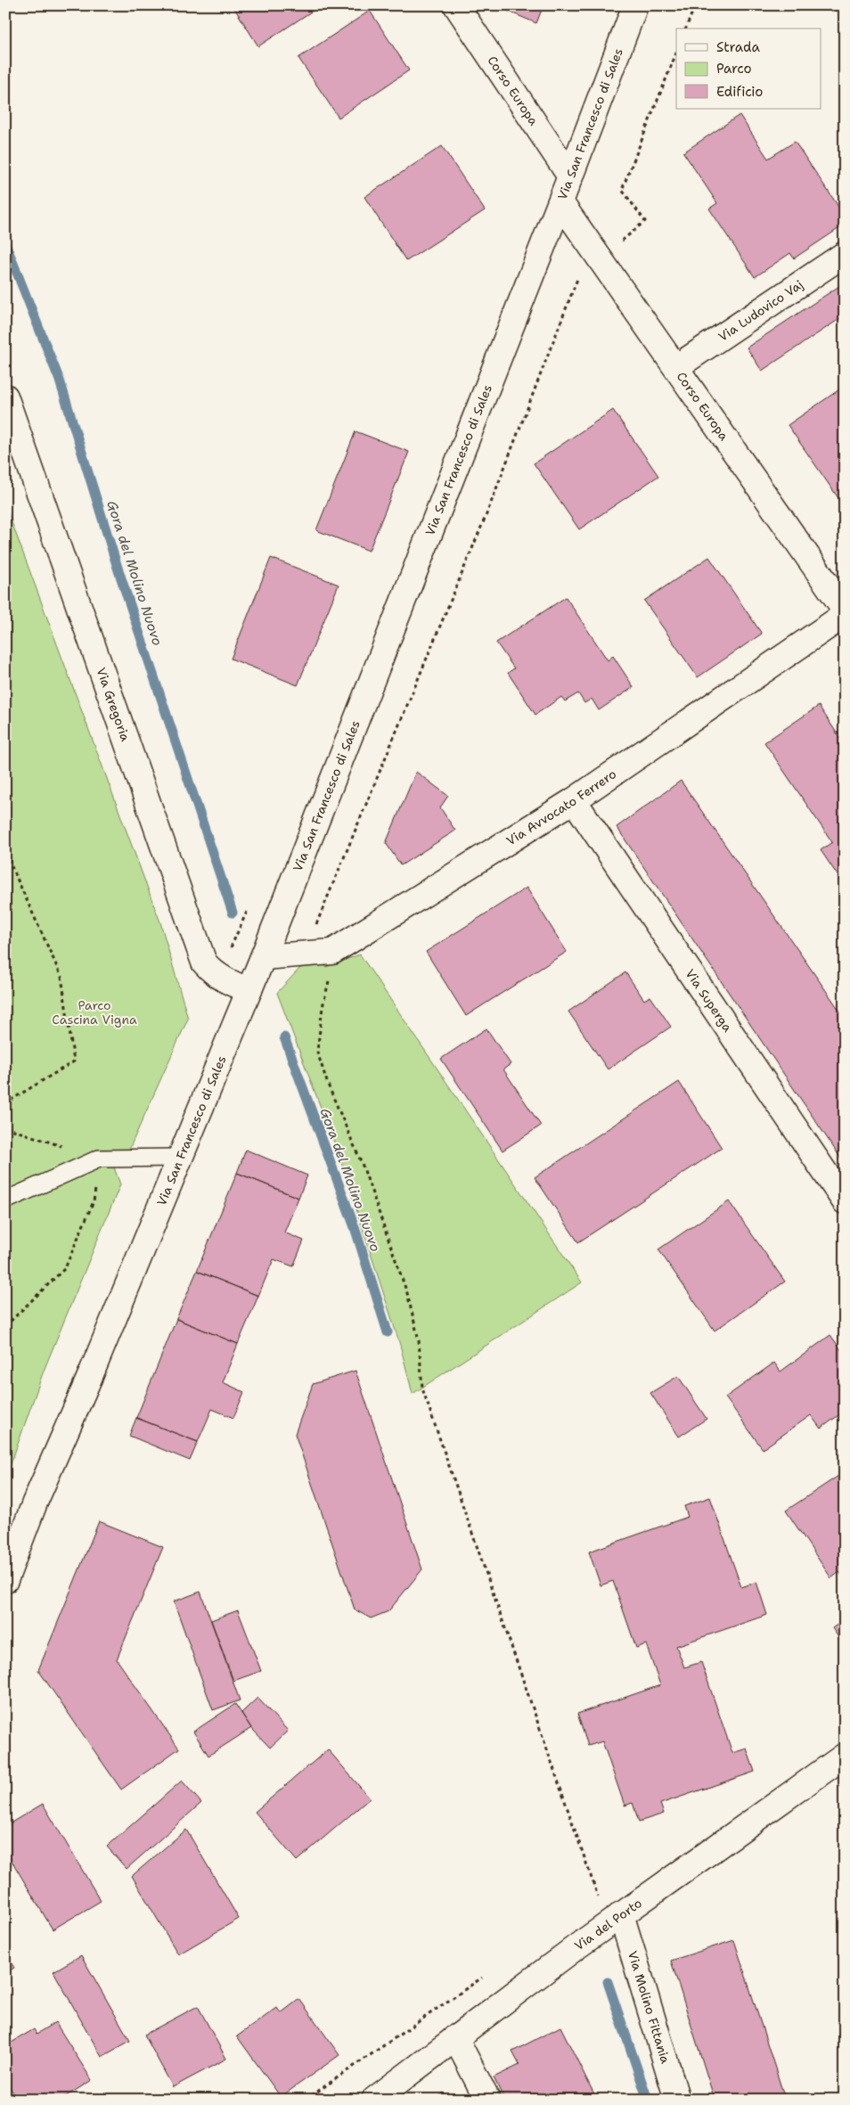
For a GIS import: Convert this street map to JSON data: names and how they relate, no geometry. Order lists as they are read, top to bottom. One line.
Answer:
{"streets":{"street":["Corso Europa","Via San Francesco di Sales","Via Ludovico Vaj","Via Gregoria","Via Avvocato Ferrero","Via Superga","Via del Porto","Via Molino Fittania"]},"crossings":[["Corso Europa","Via San Francesco di Sales"],["Corso Europa","Via Ludovico Vaj"],["Via San Francesco di Sales","Via Gregoria"],["Via San Francesco di Sales","Via Avvocato Ferrero"],["Via Avvocato Ferrero","Via Superga"],["Via del Porto","Via Molino Fittania"]],"water":["Gora del Molino Nuovo"],"parks":["Parco Cascina Vigna"],"legend":["Strada","Parco","Edificio"]}
